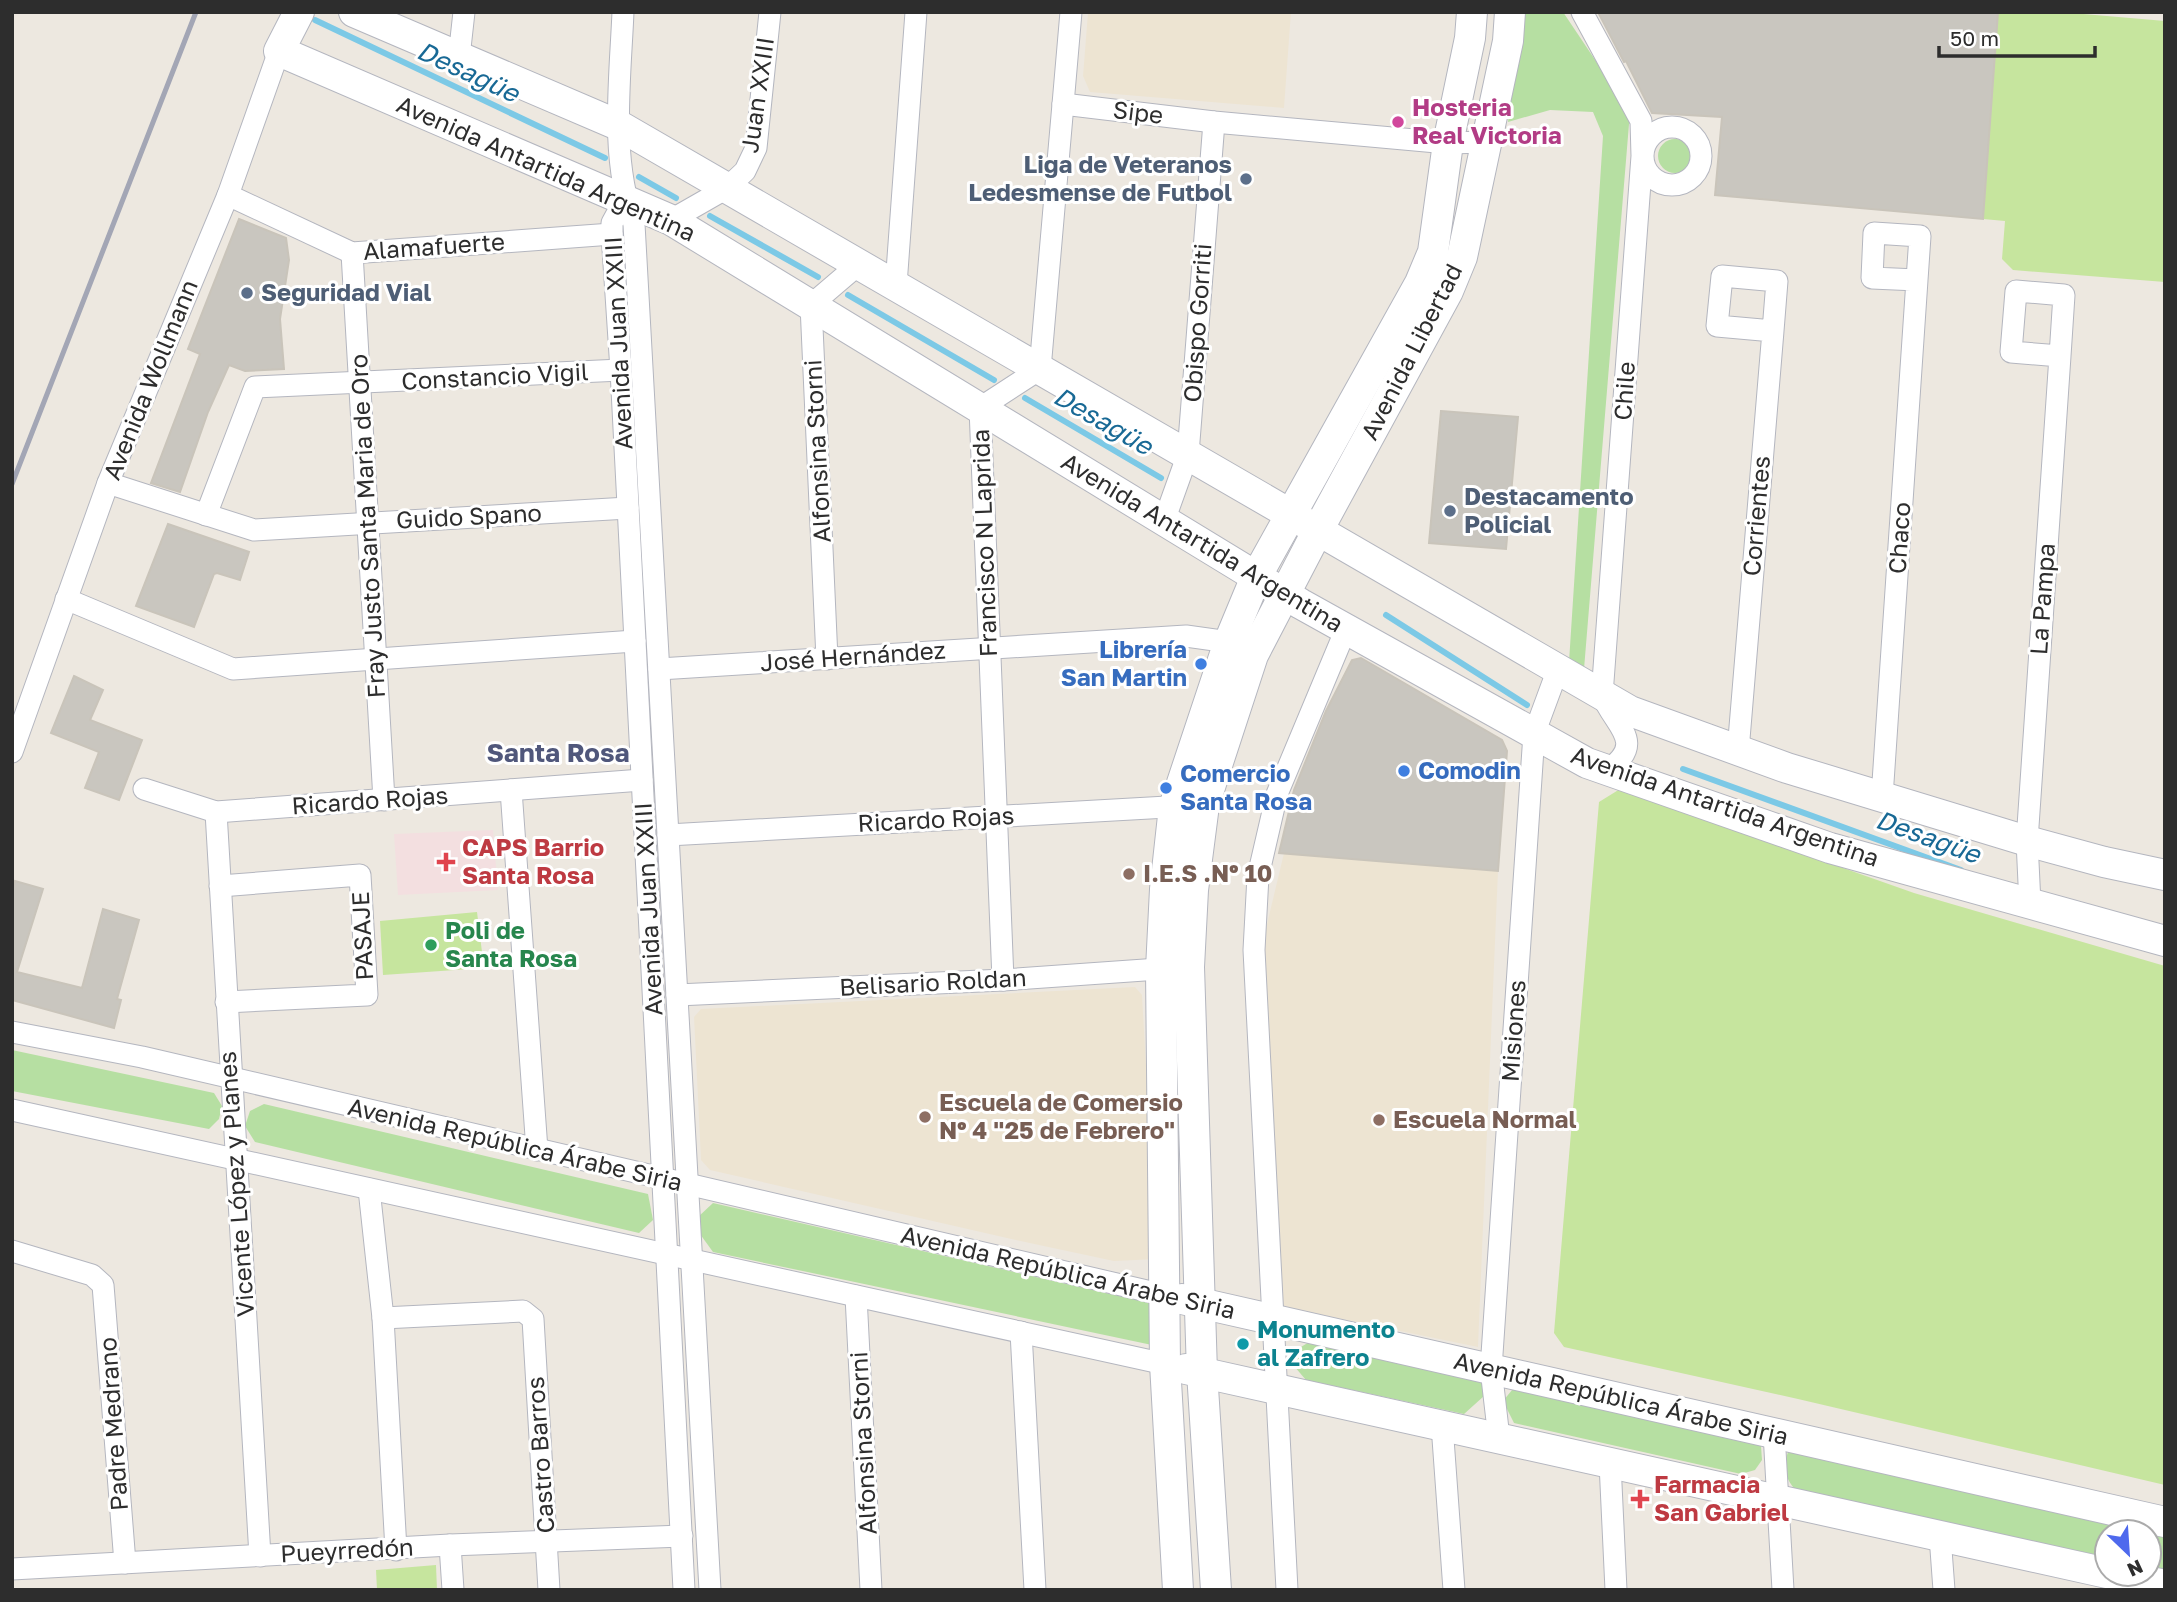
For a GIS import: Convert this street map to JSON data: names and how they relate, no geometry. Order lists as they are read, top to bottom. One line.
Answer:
{"streets":{"main road":["Avenida Antartida Argentina","Avenida Libertad","Avenida Wollmann","Avenida República Árabe Siria"],"street":["Juan XXIII","Sipe","Alamafuerte","Obispo Gorriti","Avenida Juan XXIII","Constancio Vigil","Chile","Alfonsina Storni","Corrientes","Guido Spano","Fray Justo Santa Maria de Oro","Chaco","Francisco N Laprida","La Pampa","José Hernández","Ricardo Rojas","PASAJE","Belisario Roldan","Misiones","Vicente López y Planes","Padre Medrano","Castro Barros","Pueyrredón"]},"crossings":[["Juan XXIII","Avenida Antartida Argentina"],["Sipe","Obispo Gorriti"],["Sipe","Avenida Libertad"],["Avenida Antartida Argentina","Obispo Gorriti"],["Avenida Antartida Argentina","Avenida Juan XXIII"],["Avenida Antartida Argentina","Avenida Libertad"],["Avenida Antartida Argentina","Avenida Wollmann"],["Avenida Antartida Argentina","Alfonsina Storni"],["Avenida Antartida Argentina","Francisco N Laprida"],["Avenida Antartida Argentina","La Pampa"],["Avenida Antartida Argentina","Misiones"],["Alamafuerte","Avenida Juan XXIII"],["Alamafuerte","Avenida Wollmann"],["Alamafuerte","Fray Justo Santa Maria de Oro"],["Avenida Juan XXIII","Constancio Vigil"],["Avenida Juan XXIII","Guido Spano"],["Avenida Juan XXIII","José Hernández"],["Avenida Juan XXIII","Ricardo Rojas"],["Avenida Juan XXIII","Belisario Roldan"],["Avenida Juan XXIII","Avenida República Árabe Siria"],["Avenida Juan XXIII","Pueyrredón"],["Avenida Libertad","José Hernández"],["Constancio Vigil","Guido Spano"],["Constancio Vigil","Fray Justo Santa Maria de Oro"],["Avenida Wollmann","Guido Spano"],["Alfonsina Storni","José Hernández"],["Guido Spano","Fray Justo Santa Maria de Oro"],["Fray Justo Santa Maria de Oro","Ricardo Rojas"],["Francisco N Laprida","José Hernández"],["Francisco N Laprida","Ricardo Rojas"],["Francisco N Laprida","Belisario Roldan"],["Ricardo Rojas","Vicente López y Planes"],["PASAJE","Vicente López y Planes"],["Misiones","Avenida República Árabe Siria"],["Avenida República Árabe Siria","Vicente López y Planes"],["Vicente López y Planes","Pueyrredón"],["Padre Medrano","Pueyrredón"],["Castro Barros","Pueyrredón"]],"districts":["Santa Rosa"],"water":["Desagüe"],"places":{"other":["Hosteria Real Victoria","Liga de Veteranos Ledesmense de Futbol","Seguridad Vial","Destacamento Policial","Librería San Martin","Comodin","Comercio Santa Rosa","I.E.S .Nº 10","Poli de Santa Rosa","Escuela de Comersio Nº 4 \"25 de Febrero\"","Escuela Normal","Monumento al Zafrero"],"health":["CAPS Barrio Santa Rosa","Farmacia San Gabriel"]},"scale_bar":"50 m","north":"bottom right"}
